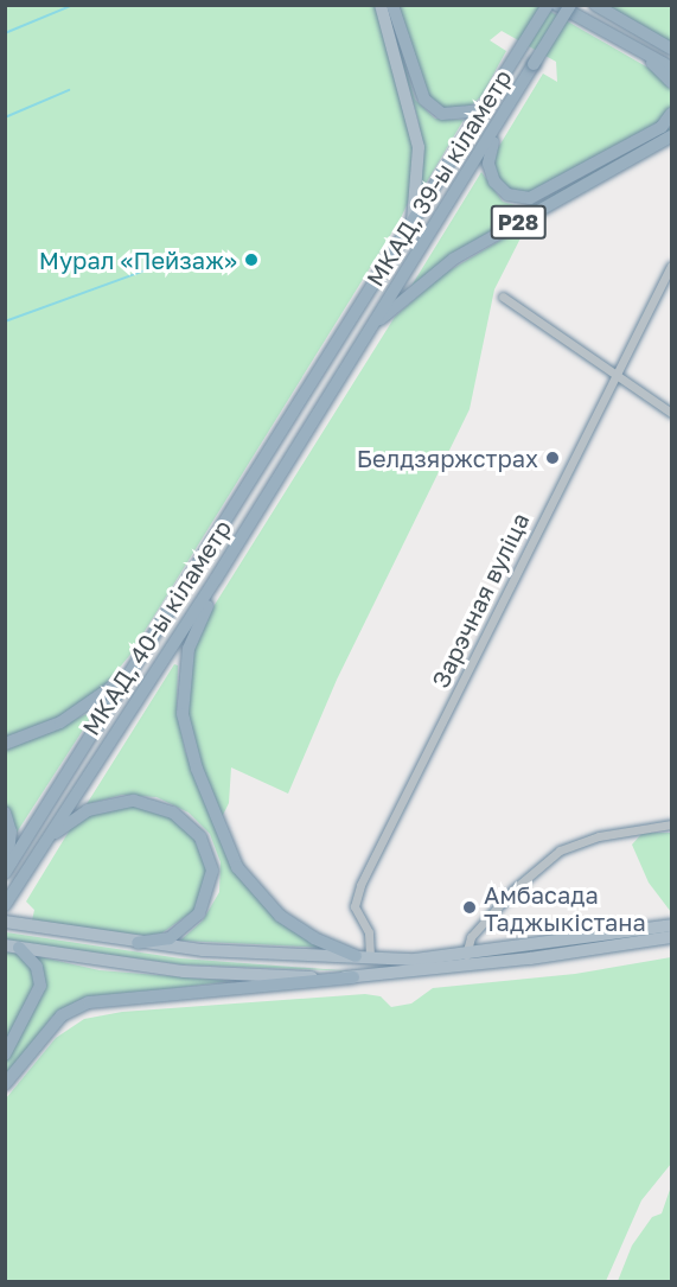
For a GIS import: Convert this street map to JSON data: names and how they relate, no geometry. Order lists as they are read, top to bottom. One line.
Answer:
{"streets":{"highway":["МКАД, 39-ы кіламетр","Р28","МКАД, 40-ы кіламетр"],"street":["Зарэчная вуліца"]},"crossings":[["МКАД, 39-ы кіламетр","Р28"],["МКАД, 39-ы кіламетр","МКАД, 40-ы кіламетр"]],"places":["Мурал «Пейзаж»","Белдзяржстрах","Амбасада Таджыкістана"]}
